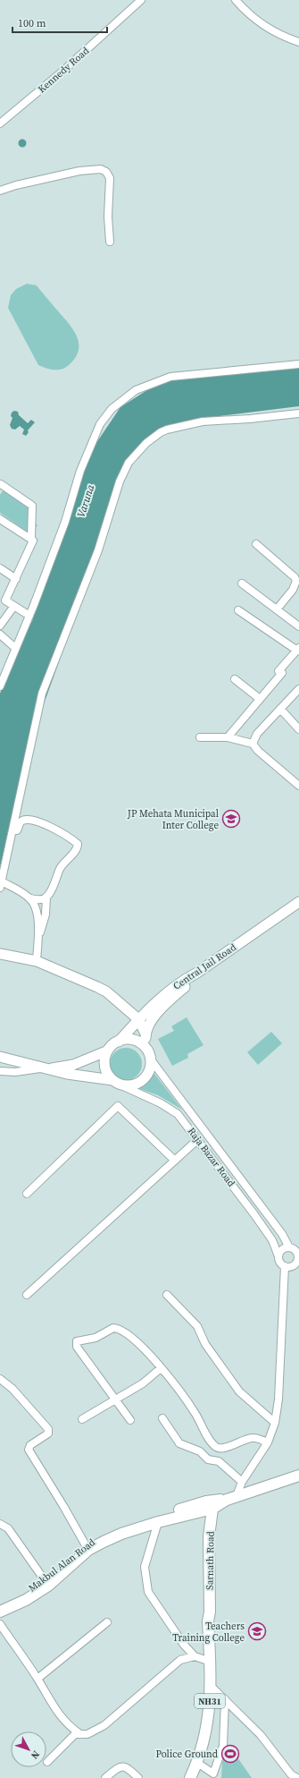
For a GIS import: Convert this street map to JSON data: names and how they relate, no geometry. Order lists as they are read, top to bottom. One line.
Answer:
{"streets":{"highway":["Sarnath Road","Makbul Alan Road","NH31"],"main road":["Central Jail Road"],"street":["Kennedy Road","Raja Bazar Road"]},"crossings":[["Central Jail Road","Raja Bazar Road"],["Sarnath Road","Makbul Alan Road"]],"water":["Varuna"],"places":{"school or university":["JP Mehata Municipal Inter College","Teachers Training College"],"sports":["Police Ground"]},"scale_bar":"100 m","north":"bottom right"}
